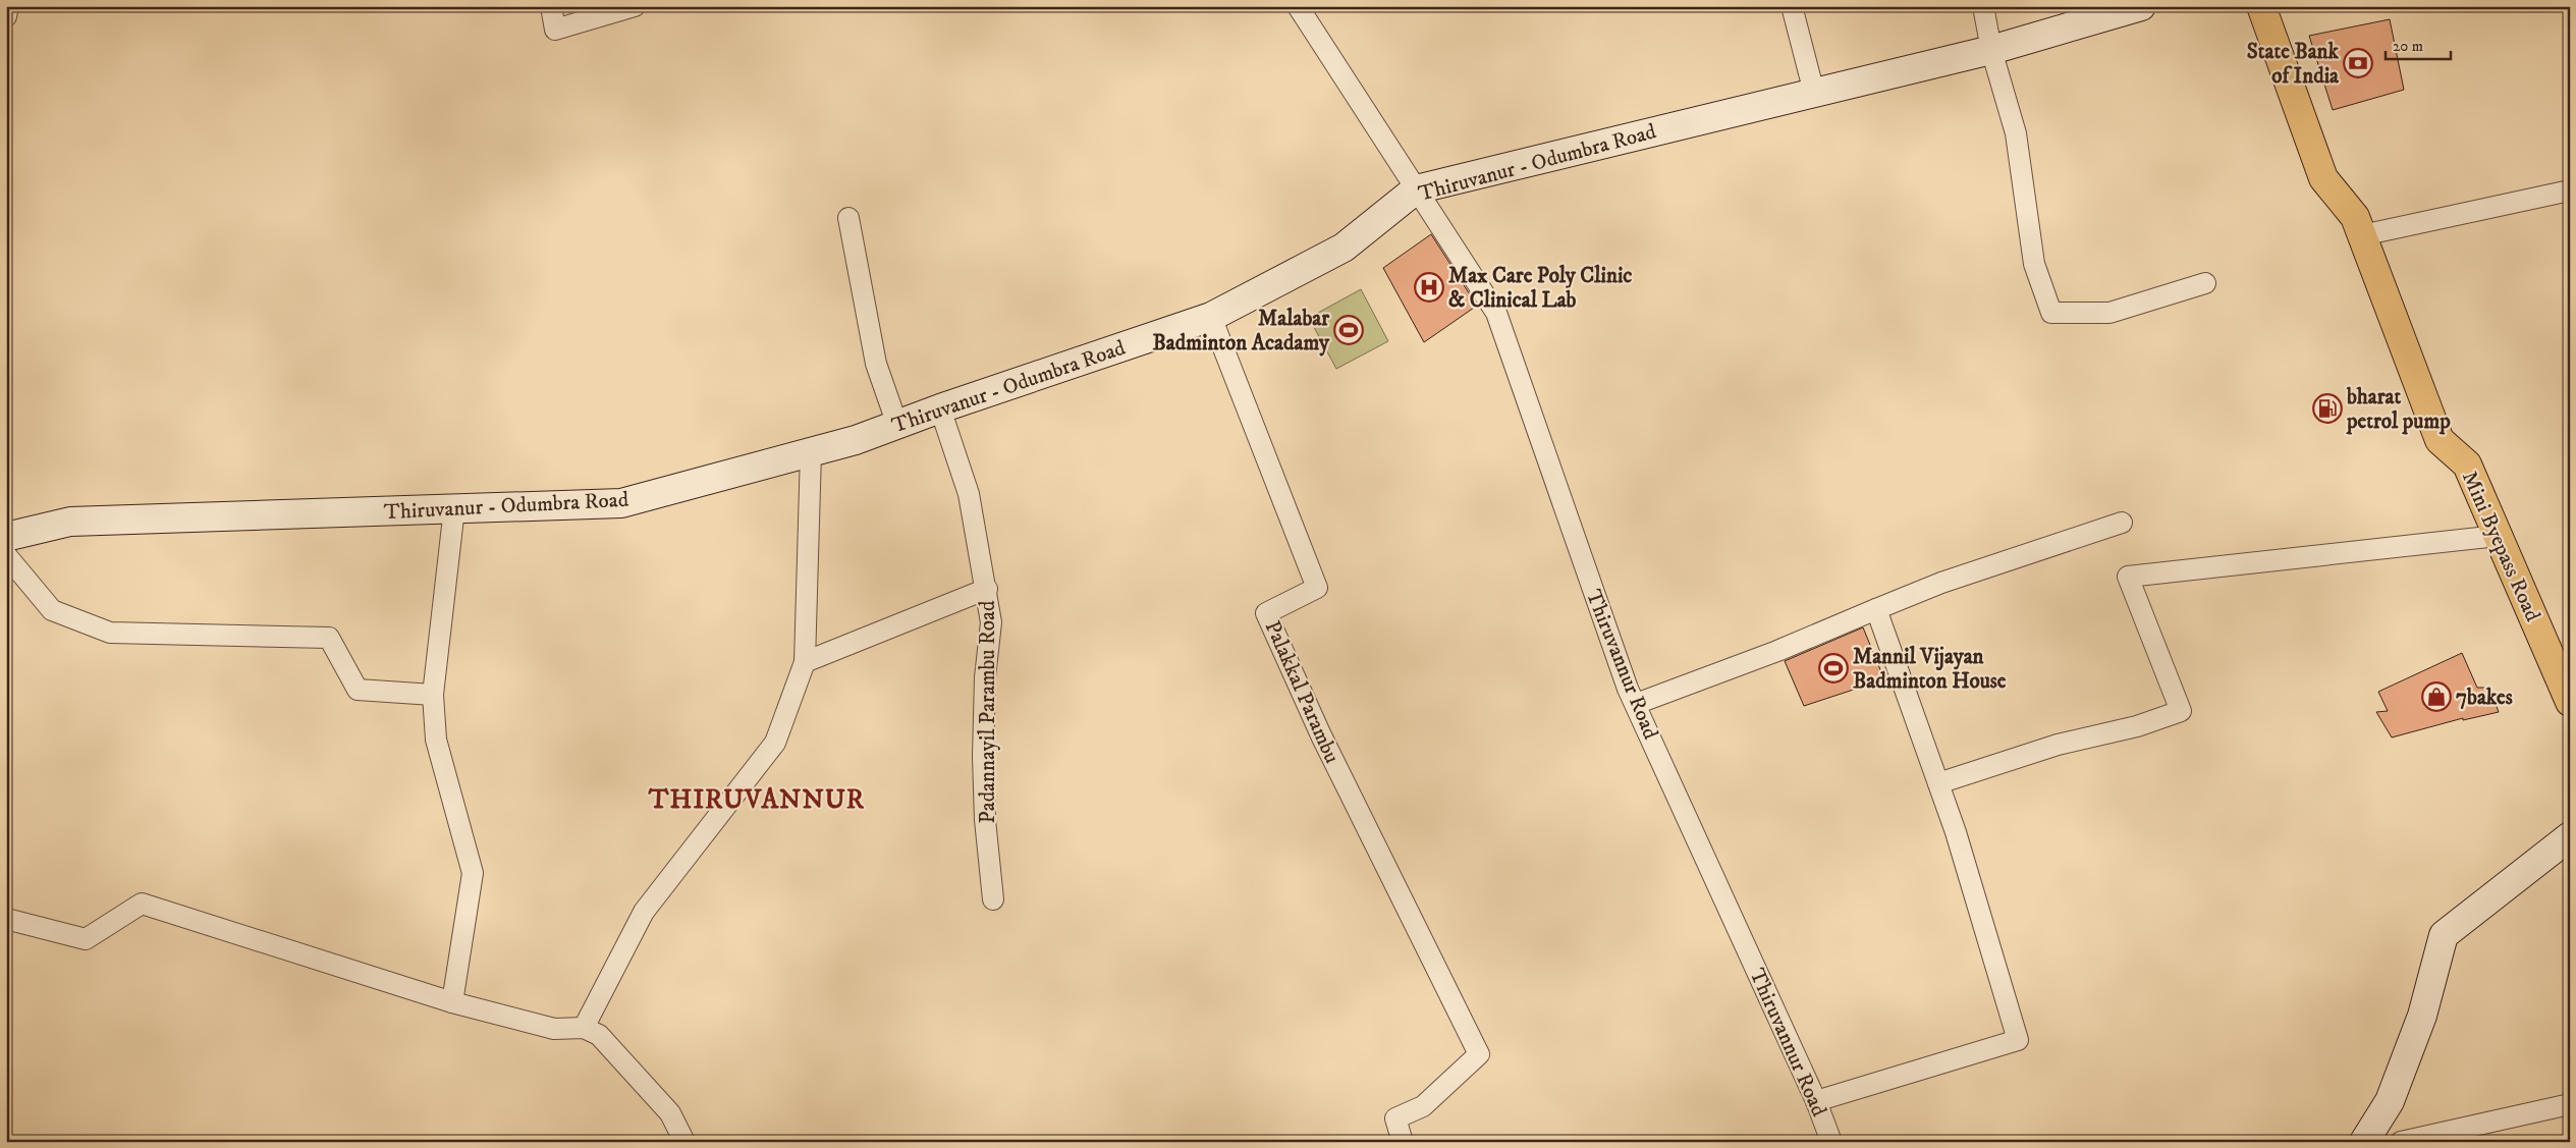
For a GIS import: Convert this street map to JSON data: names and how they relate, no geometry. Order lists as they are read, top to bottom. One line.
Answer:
{"streets":{"main road":["Thiruvanur - Odumbra Road","Mini Byepass Road"],"street":["Thiruvannur Road","Palakkal Parambu","Padannayil Parambu Road"]},"crossings":[["Thiruvanur - Odumbra Road","Thiruvannur Road"],["Thiruvanur - Odumbra Road","Palakkal Parambu"],["Thiruvanur - Odumbra Road","Padannayil Parambu Road"]],"districts":["THIRUVANNUR"],"places":{"bank":["State Bank of India"],"hospital":["Max Care Poly Clinic & Clinical Lab"],"sports":["Malabar Badminton Acadamy","Mannil Vijayan Badminton House"],"fuel station":["bharat petrol pump"],"shop":["7bakes"]},"scale_bar":"20 m"}
